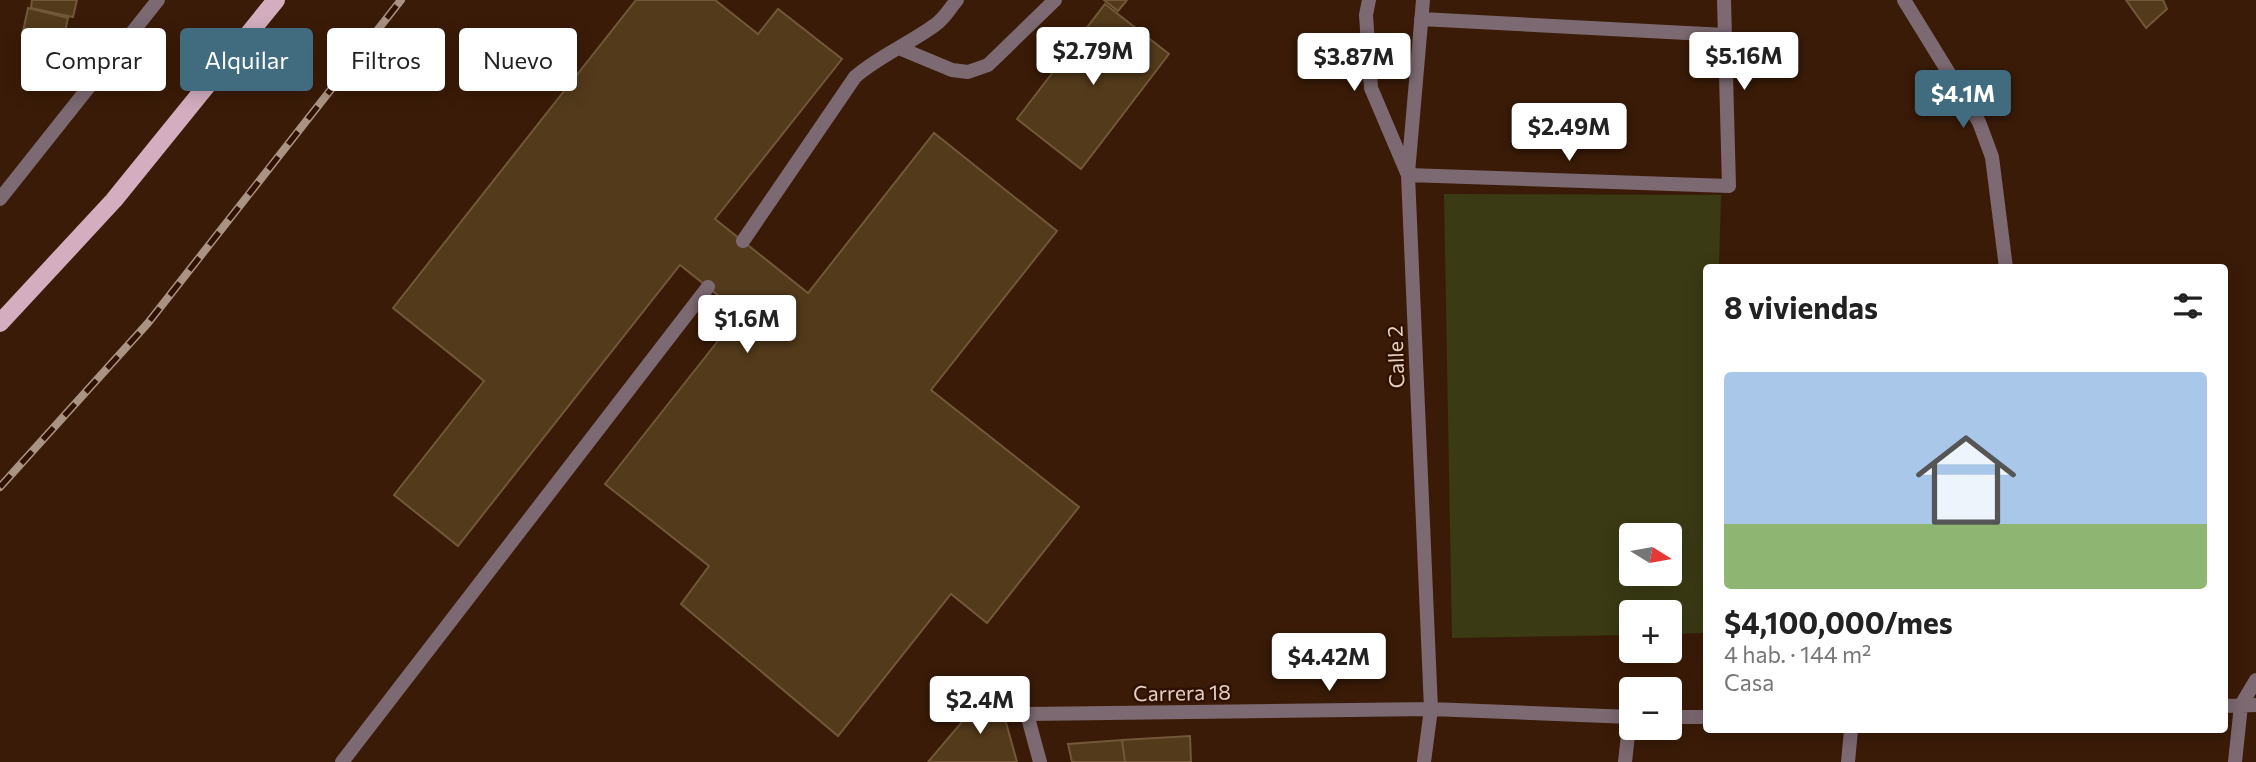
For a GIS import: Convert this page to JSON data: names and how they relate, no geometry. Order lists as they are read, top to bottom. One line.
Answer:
{"streets":{"street":["Calle 2","Carrera 18"]},"crossings":[["Calle 2","Carrera 18"]],"north":"right","page":{"price":["$2.79M","$5.16M","$3.87M","$4.1M","$2.49M","$1.6M","$4.42M","$2.4M"],"chip":["Comprar","Alquilar","Filtros","Nuevo"],"heading":"8 viviendas","list":[{"name":"$4,100,000/mes","note":"4 hab. · 144 m² · Casa"}],"map_buttons":["+","−"]}}
